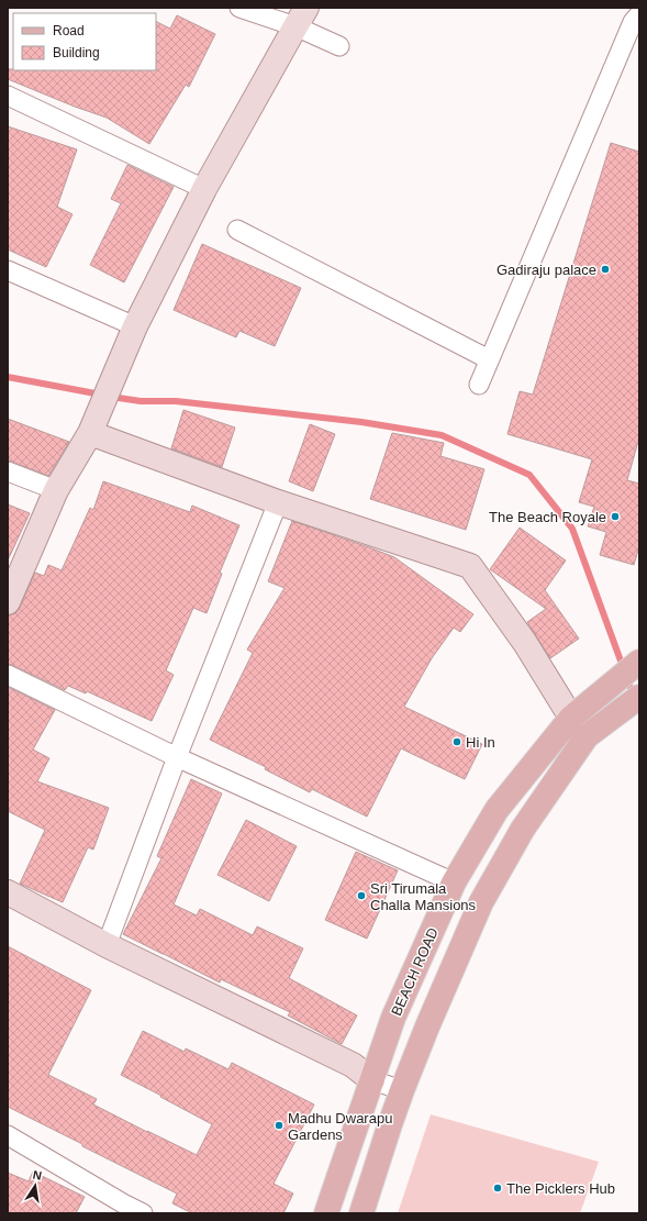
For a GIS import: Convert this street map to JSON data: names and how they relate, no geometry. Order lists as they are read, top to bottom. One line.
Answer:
{"streets":{"main road":["BEACH ROAD"]},"places":["Gadiraju palace","The Beach Royale","Hi In","Sri Tirumala Challa Mansions","Madhu Dwarapu Gardens","The Picklers Hub"],"legend":["Road","Building"],"north":"top"}
